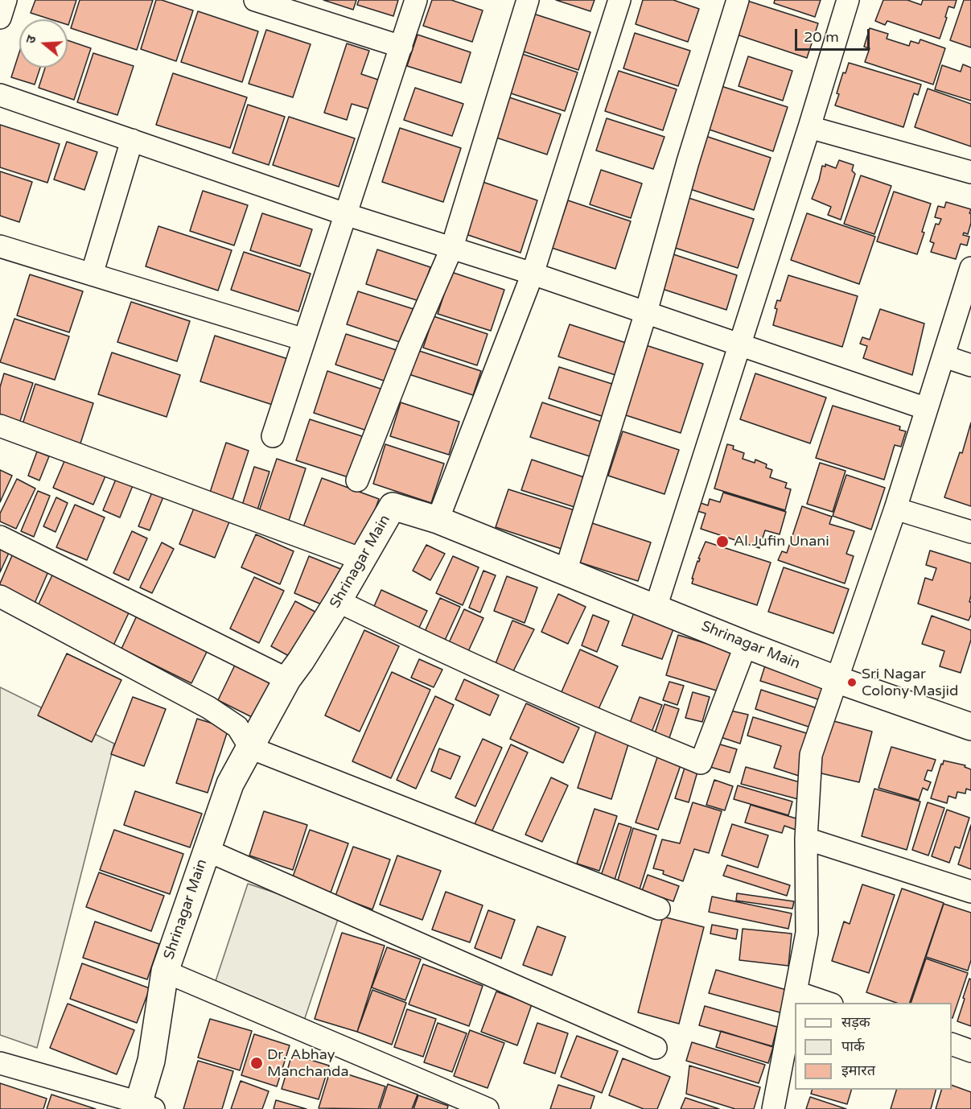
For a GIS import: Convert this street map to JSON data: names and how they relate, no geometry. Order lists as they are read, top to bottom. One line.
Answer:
{"streets":{"street":["Shrinagar Main"]},"places":["Al Jufin Unani","Sri Nagar Colony Masjid","Dr. Abhay Manchanda"],"legend":["सड़क","पार्क","इमारत"],"scale_bar":"20 m","north":"left"}
